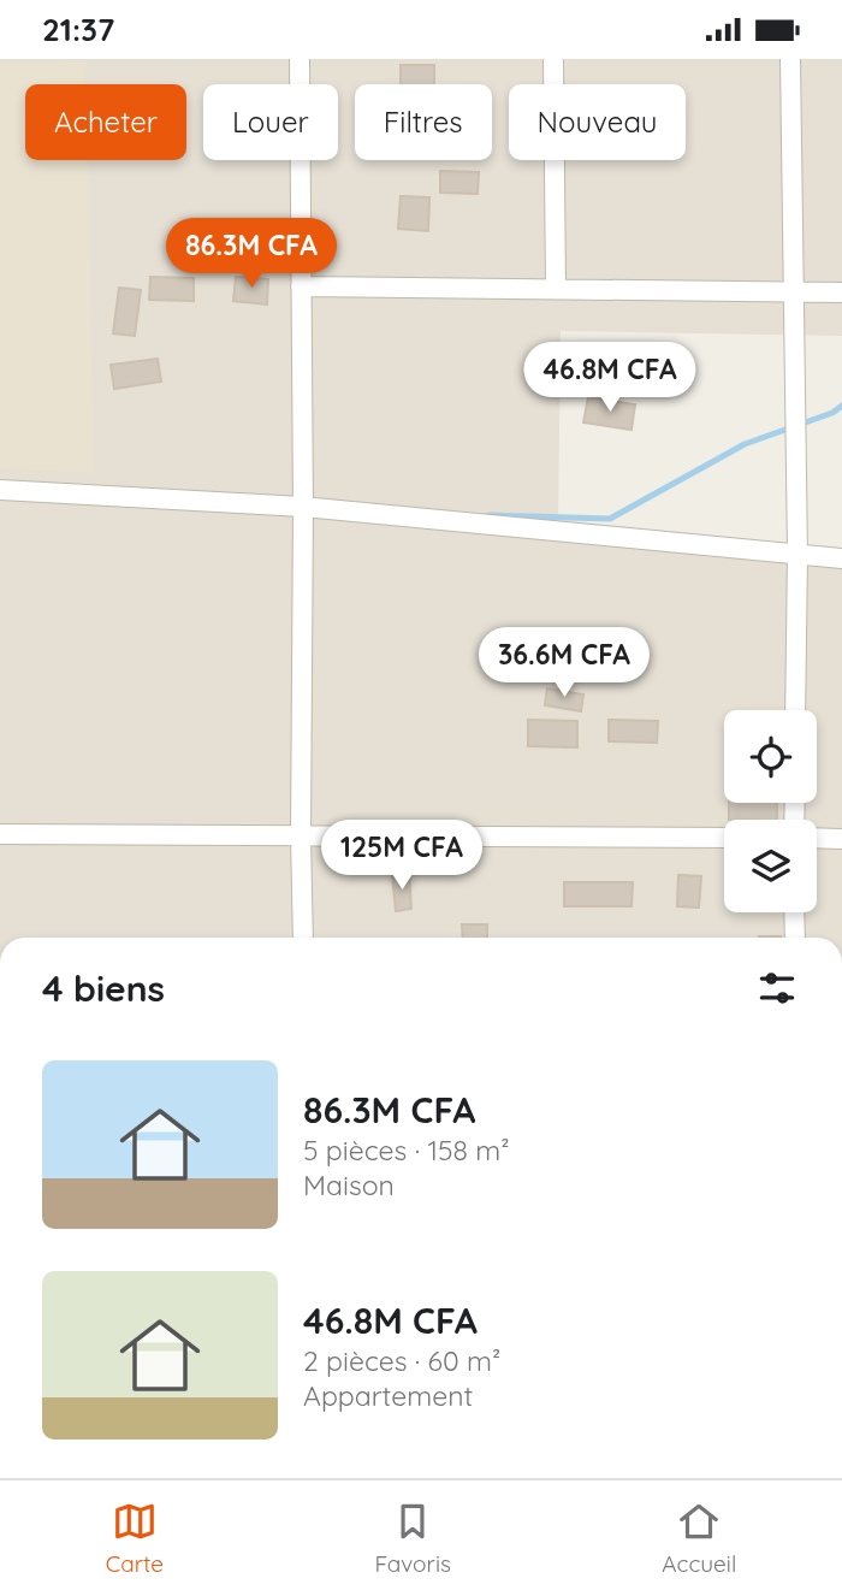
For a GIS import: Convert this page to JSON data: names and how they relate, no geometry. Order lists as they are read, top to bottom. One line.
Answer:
{"page":{"status":"21:37","chip":["Acheter","Louer","Filtres","Nouveau"],"price":["86.3M CFA","46.8M CFA","36.6M CFA","125M CFA"],"heading":"4 biens","list":[{"name":"86.3M CFA","note":"5 pièces · 158 m² · Maison"},{"name":"46.8M CFA","note":"2 pièces · 60 m² · Appartement"}],"tabs":["Carte","Favoris","Accueil"]}}
